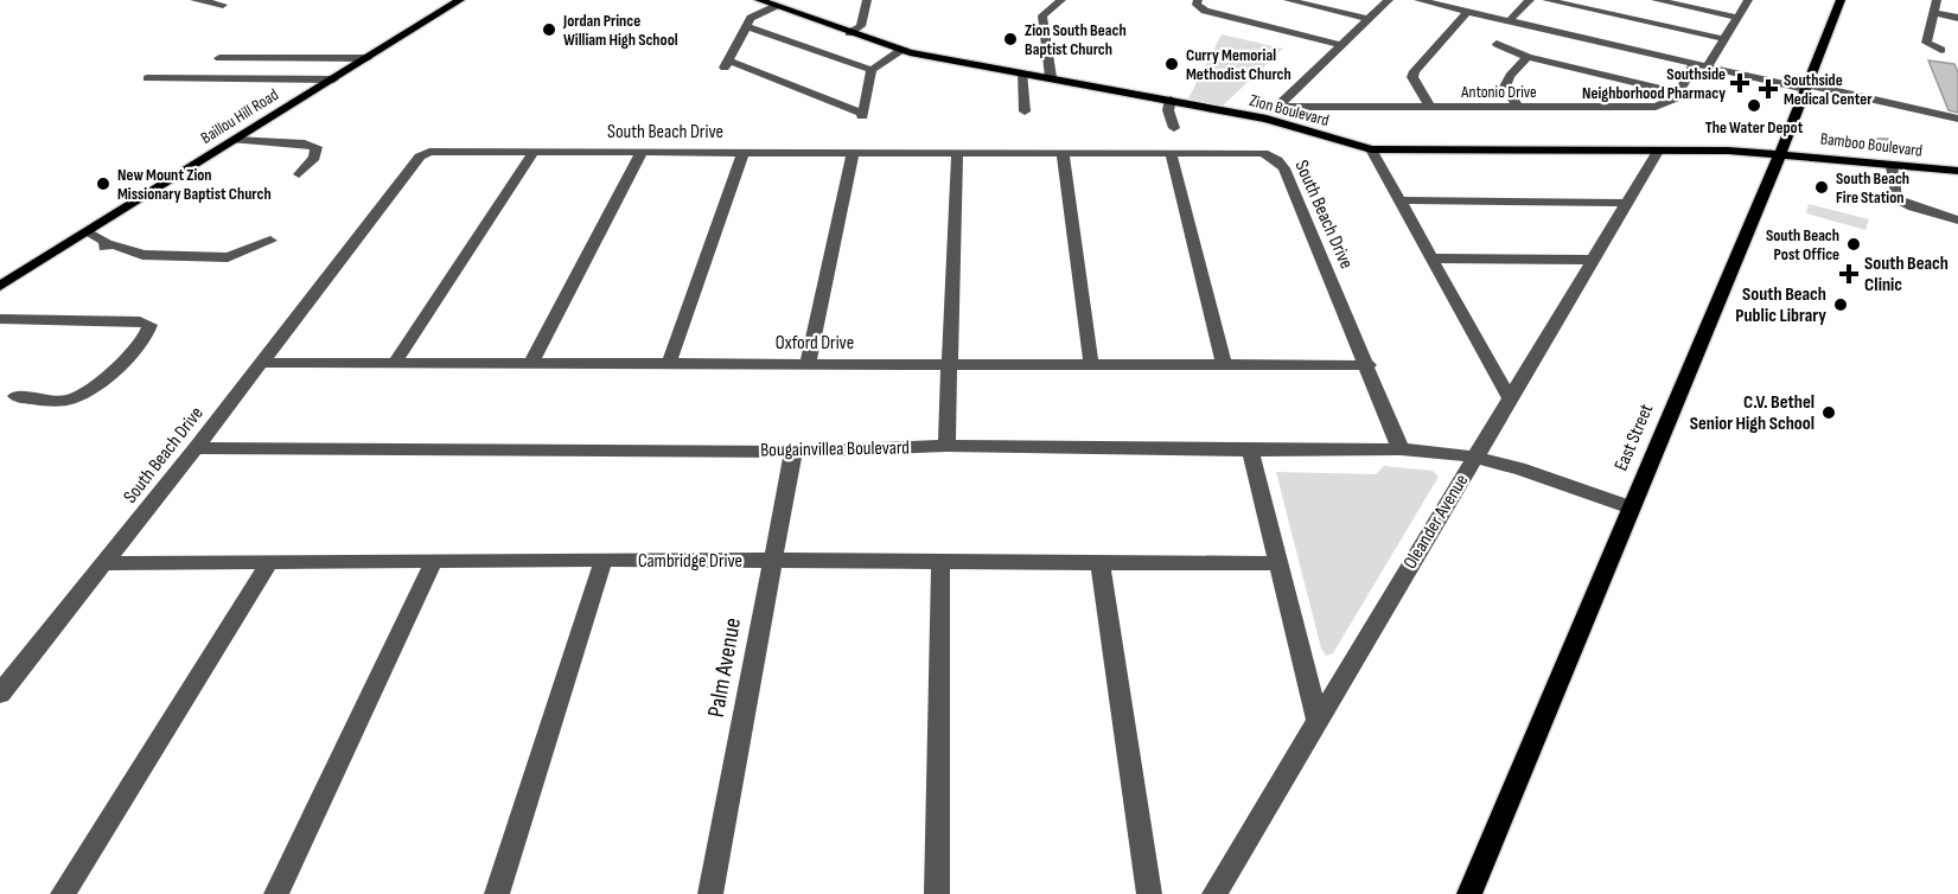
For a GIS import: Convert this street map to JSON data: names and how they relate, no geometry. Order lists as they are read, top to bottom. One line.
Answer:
{"streets":{"main road":["Zion Boulevard","Baillou Hill Road","Bamboo Boulevard","East Street"],"street":["Antonio Drive","South Beach Drive","Oxford Drive","Bougainvillea Boulevard","Oleander Avenue","Cambridge Drive","Palm Avenue"]},"crossings":[["Zion Boulevard","Bamboo Boulevard"],["Zion Boulevard","East Street"],["Zion Boulevard","Oleander Avenue"],["South Beach Drive","Oxford Drive"],["South Beach Drive","Bougainvillea Boulevard"],["South Beach Drive","Cambridge Drive"],["Bamboo Boulevard","East Street"],["East Street","Bougainvillea Boulevard"],["Bougainvillea Boulevard","Oleander Avenue"],["Bougainvillea Boulevard","Palm Avenue"],["Cambridge Drive","Palm Avenue"]],"places":{"other":["Jordan Prince William High School","Zion South Beach Baptist Church","Curry Memorial Methodist Church","The Water Depot","New Mount Zion Missionary Baptist Church","South Beach Fire Station","South Beach Post Office","South Beach Public Library","C.V. Bethel Senior High School"],"health":["Southside Neighborhood Pharmacy","Southside Medical Center","South Beach Clinic"]}}
